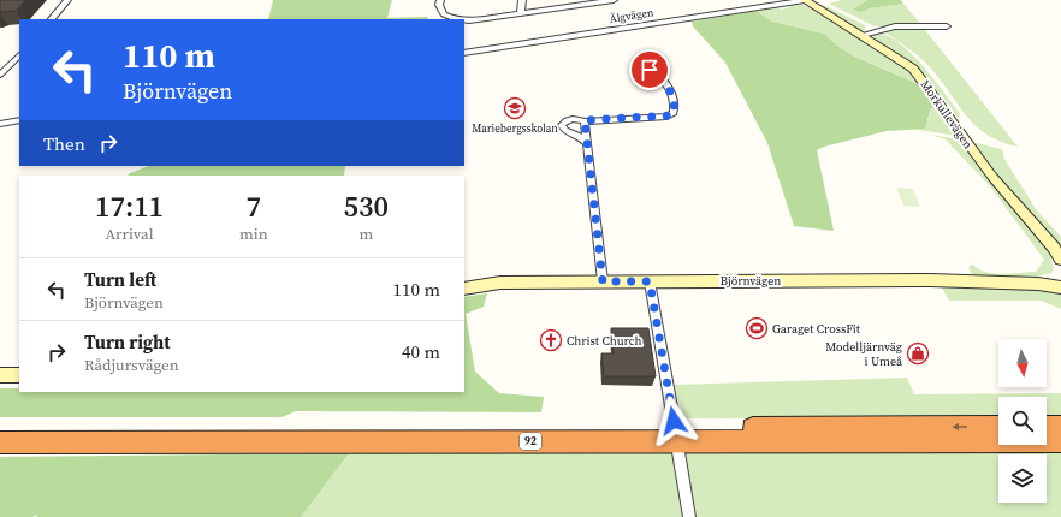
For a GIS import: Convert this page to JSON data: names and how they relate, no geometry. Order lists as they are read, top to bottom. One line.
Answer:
{"streets":{"highway":["92"],"street":["Älgvägen","Morkullevägen","Björnvägen"]},"crossings":[["Älgvägen","Morkullevägen"]],"places":{"school or university":["Mariebergsskolan"],"sports":["Garaget CrossFit"],"church":["Christ Church"],"shop":["Modelljärnväg i Umeå"]},"north":"bottom","page":{"turn":["110 m","Björnvägen"],"then":"Then","eta":["17:11","Arrival","7","min","530","m"],"list":[{"name":"Turn left","note":"Björnvägen","value":"110 m"},{"name":"Turn right","note":"Rådjursvägen","value":"40 m"}]}}
